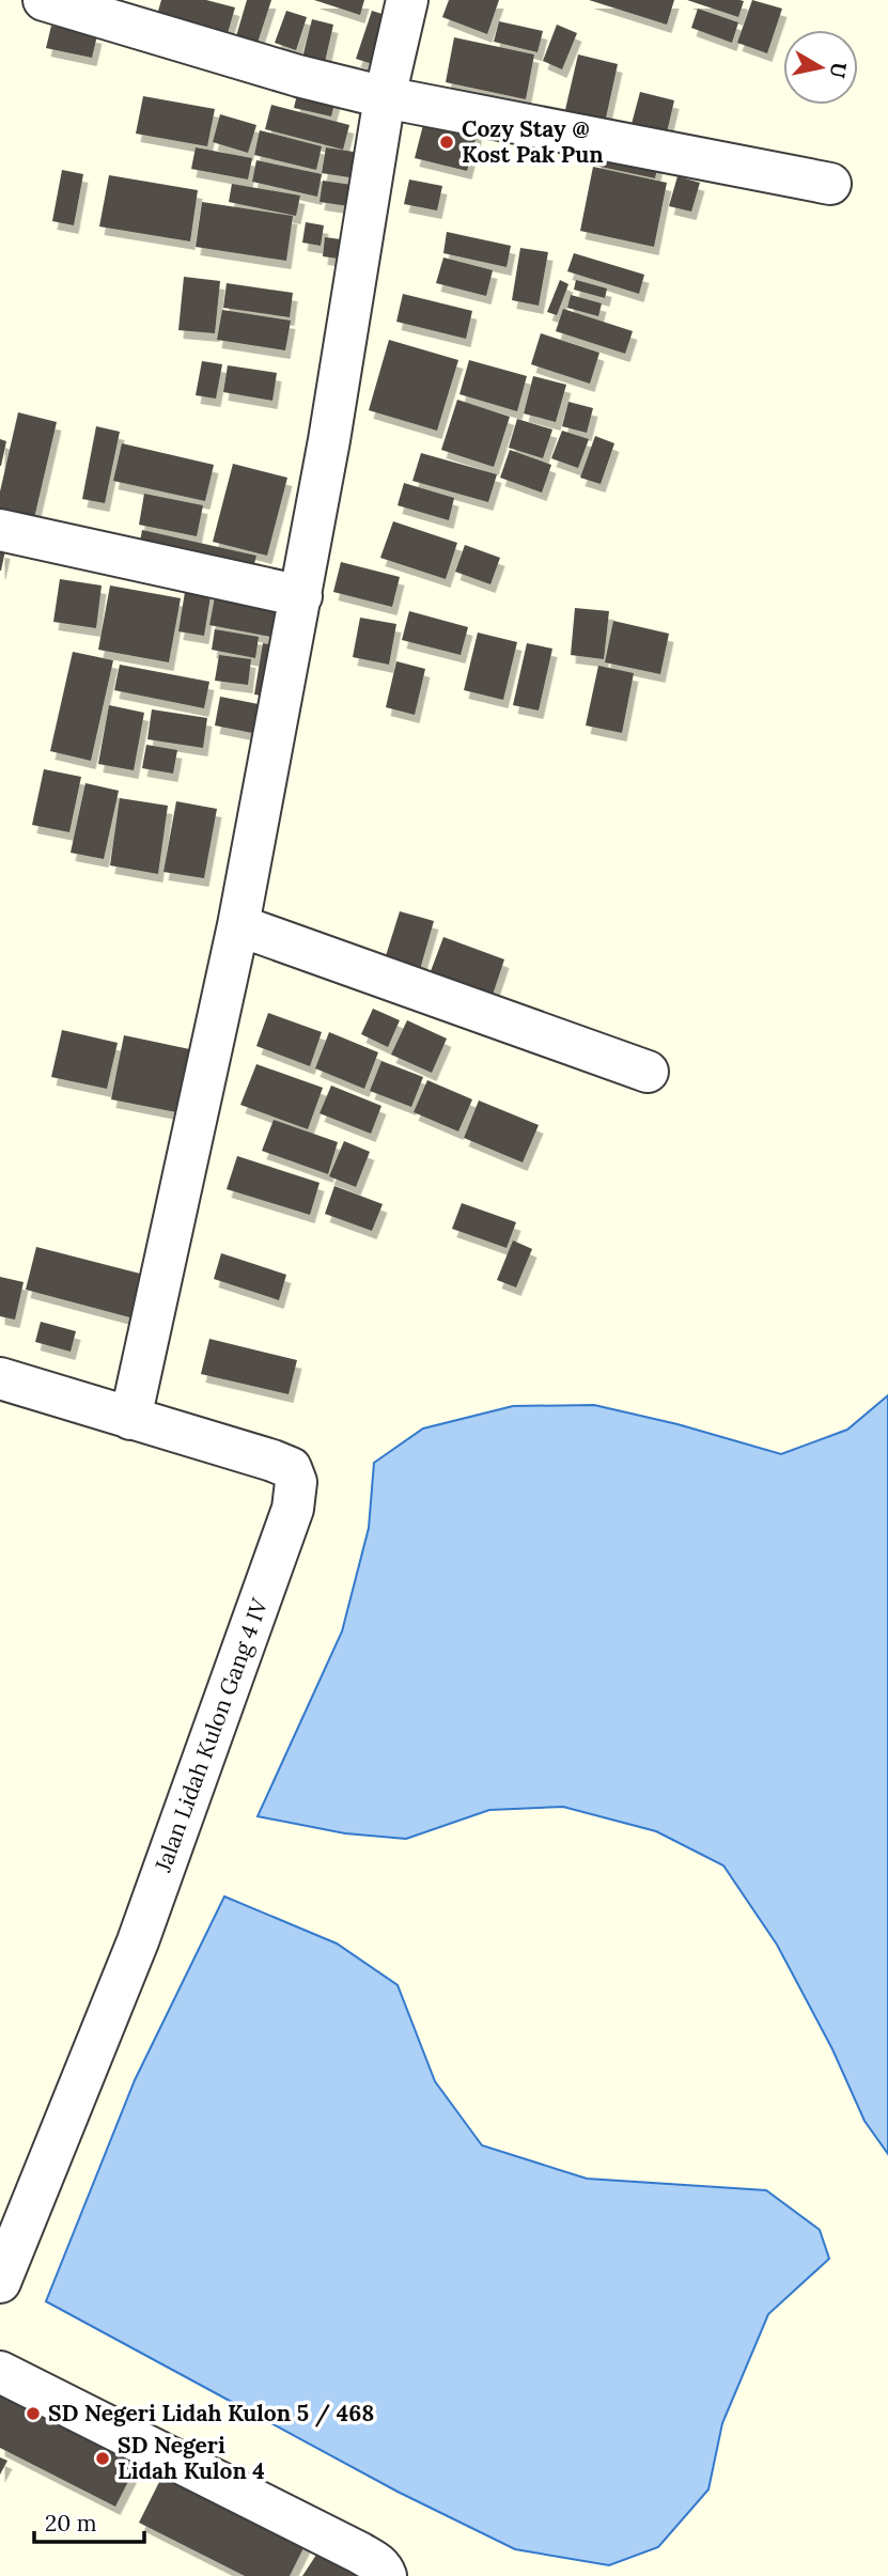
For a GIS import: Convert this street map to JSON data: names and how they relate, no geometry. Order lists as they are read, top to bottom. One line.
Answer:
{"streets":{"street":["Jalan Lidah Kulon Gang 4 IV"]},"places":["Cozy Stay @ Kost Pak Pun","SD Negeri Lidah Kulon 5 / 468","SD Negeri Lidah Kulon 4"],"scale_bar":"20 m","north":"right"}
